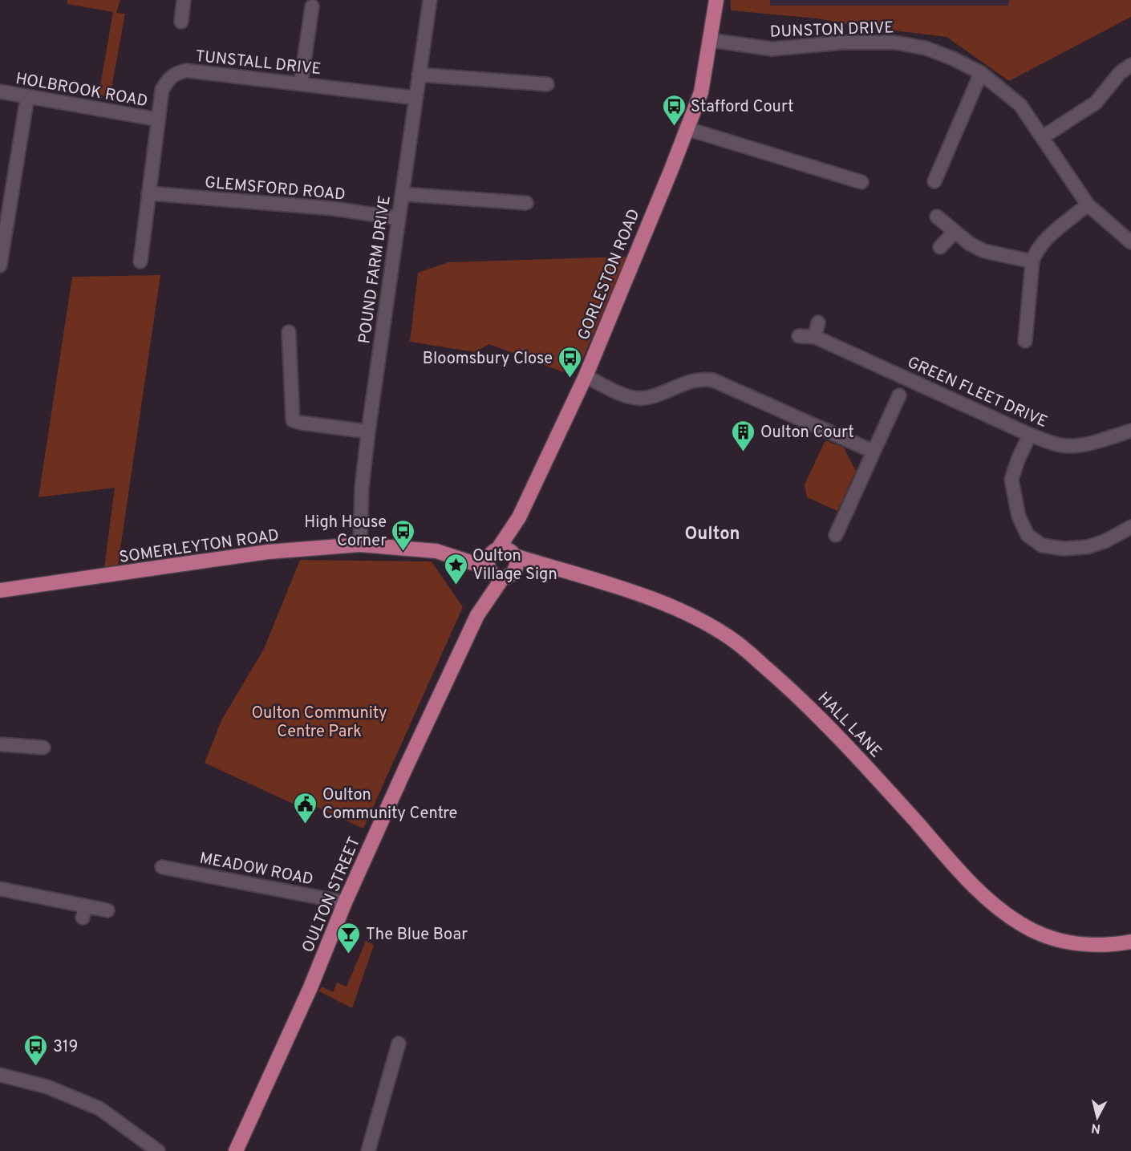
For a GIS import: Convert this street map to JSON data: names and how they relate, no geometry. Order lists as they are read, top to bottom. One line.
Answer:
{"streets":{"main road":["GORLESTON ROAD","SOMERLEYTON ROAD","HALL LANE","OULTON STREET"],"street":["DUNSTON DRIVE","TUNSTALL DRIVE","HOLBROOK ROAD","GLEMSFORD ROAD","POUND FARM DRIVE","GREEN FLEET DRIVE","MEADOW ROAD"]},"crossings":[["DUNSTON DRIVE","GORLESTON ROAD"],["TUNSTALL DRIVE","HOLBROOK ROAD"],["TUNSTALL DRIVE","GLEMSFORD ROAD"],["TUNSTALL DRIVE","POUND FARM DRIVE"],["GLEMSFORD ROAD","POUND FARM DRIVE"],["POUND FARM DRIVE","SOMERLEYTON ROAD"],["GORLESTON ROAD","SOMERLEYTON ROAD"],["GORLESTON ROAD","HALL LANE"],["GORLESTON ROAD","OULTON STREET"],["SOMERLEYTON ROAD","HALL LANE"],["SOMERLEYTON ROAD","OULTON STREET"],["HALL LANE","OULTON STREET"],["MEADOW ROAD","OULTON STREET"]],"districts":["Oulton"],"parks":["Oulton Community Centre Park"],"places":{"bus stop":["Stafford Court","Bloomsbury Close","High House Corner","319"],"building":["Oulton Court"],"place":["Oulton Village Sign"],"public building":["Oulton Community Centre"],"bar":["The Blue Boar"]},"north":"bottom"}
